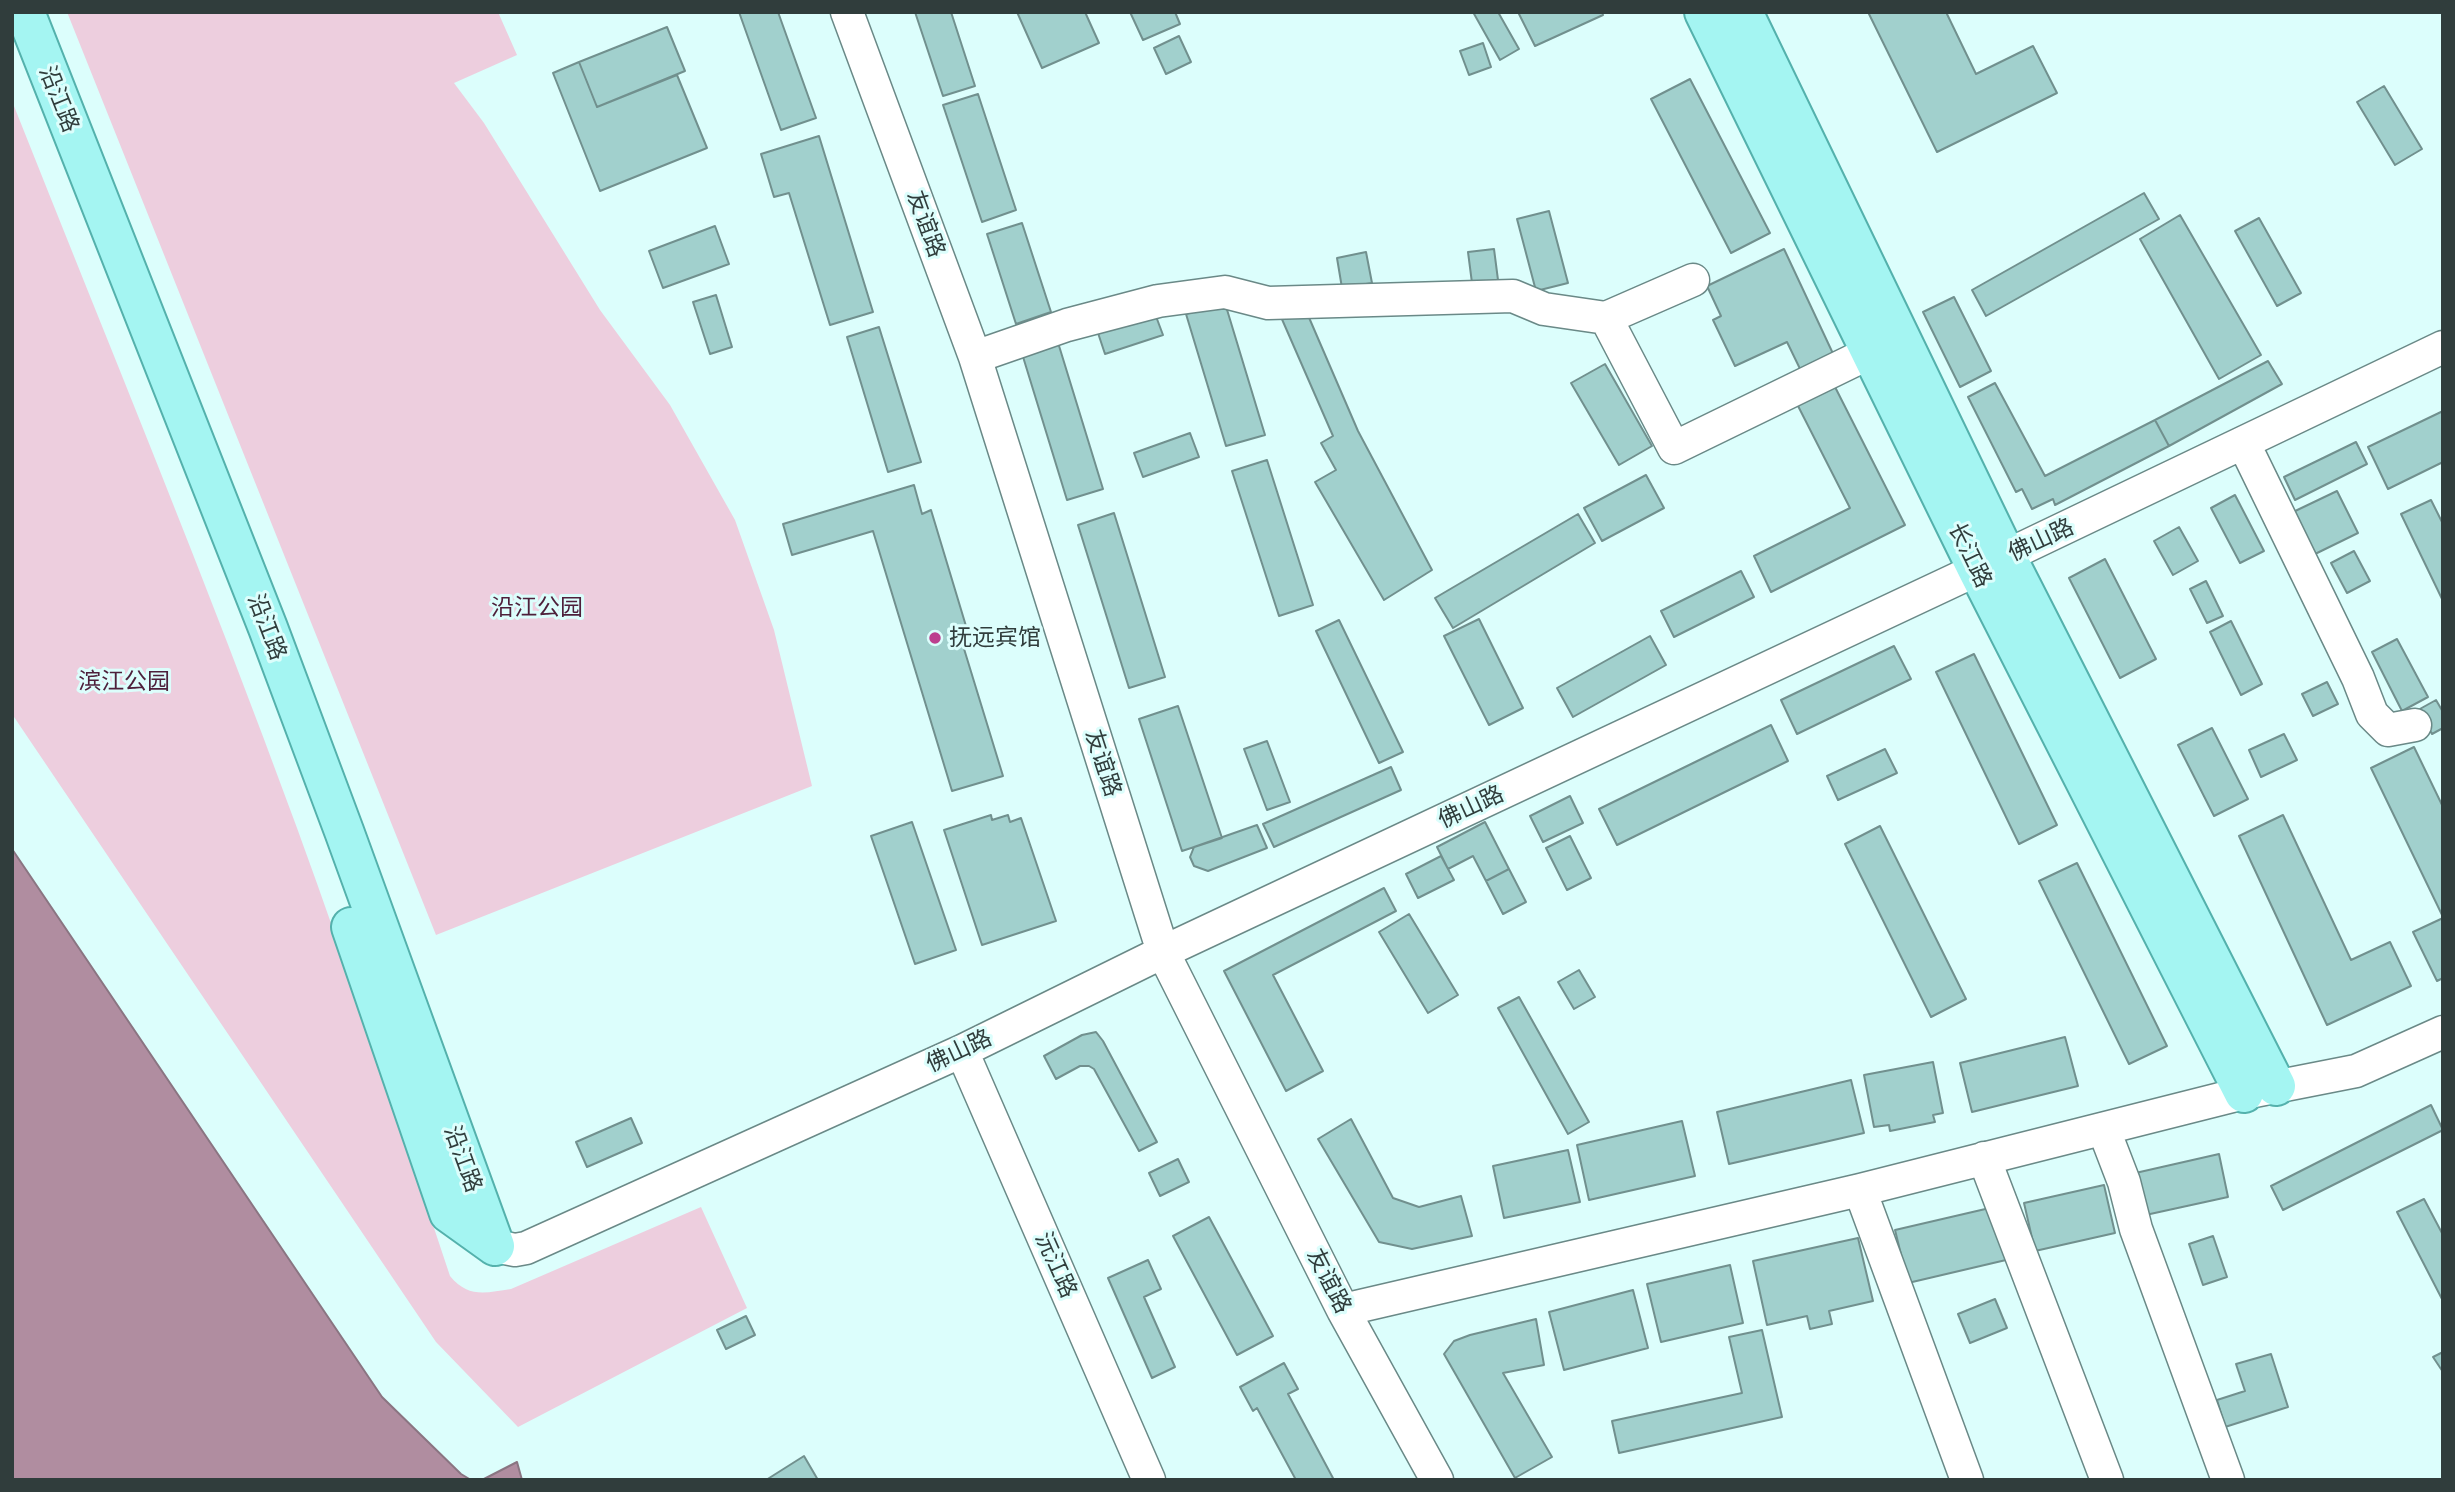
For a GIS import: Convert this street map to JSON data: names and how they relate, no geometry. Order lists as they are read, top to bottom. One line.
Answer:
{"streets":{"main road":["沿江路","长江路"],"street":["友谊路","佛山路","沅江路"]},"crossings":[["沿江路","佛山路"],["友谊路","佛山路"],["佛山路","长江路"],["佛山路","沅江路"]],"parks":["沿江公园","滨江公园"],"places":["抚远宾馆"]}
